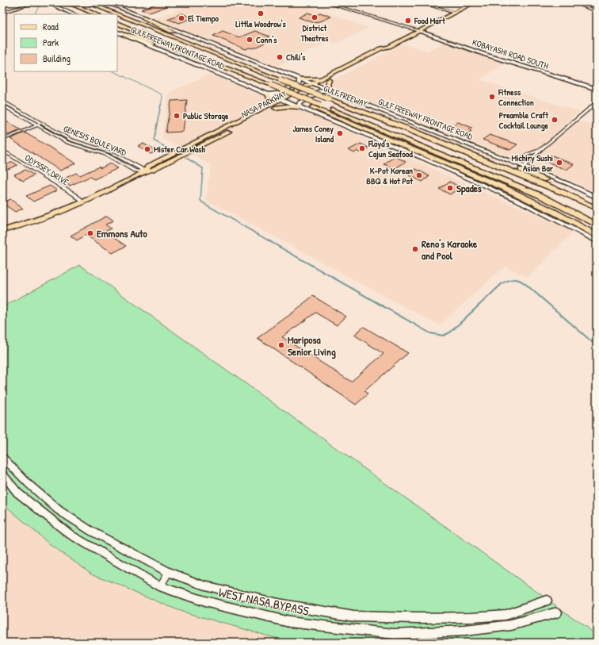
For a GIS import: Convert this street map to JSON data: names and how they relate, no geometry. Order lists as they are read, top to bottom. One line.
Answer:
{"streets":{"highway":["GULF FREEWAY"],"main road":["GULF FREEWAY FRONTAGE ROAD","KOBAYASHI ROAD SOUTH","NASA PARKWAY","WEST NASA BYPASS"],"street":["GENESIS BOULEVARD","ODYSSEY DRIVE"]},"crossings":[["GULF FREEWAY FRONTAGE ROAD","NASA PARKWAY"],["KOBAYASHI ROAD SOUTH","NASA PARKWAY"],["NASA PARKWAY","GENESIS BOULEVARD"],["NASA PARKWAY","ODYSSEY DRIVE"]],"places":["Little Woodrow's","District Theatres","El Tiempo","Food Mart","Conn's","Chili's","Fitness Connection","Public Storage","Preamble Craft Cocktail Lounge","James Coney Island","Floyd's Cajun Seafood","Mister Car Wash","Michiry Sushi Asian Bar","K-Pot Korean BBQ & Hot Pot","Spades","Emmons Auto","Reno's Karaoke and Pool","Mariposa Senior Living"],"legend":["Road","Park","Building"]}
